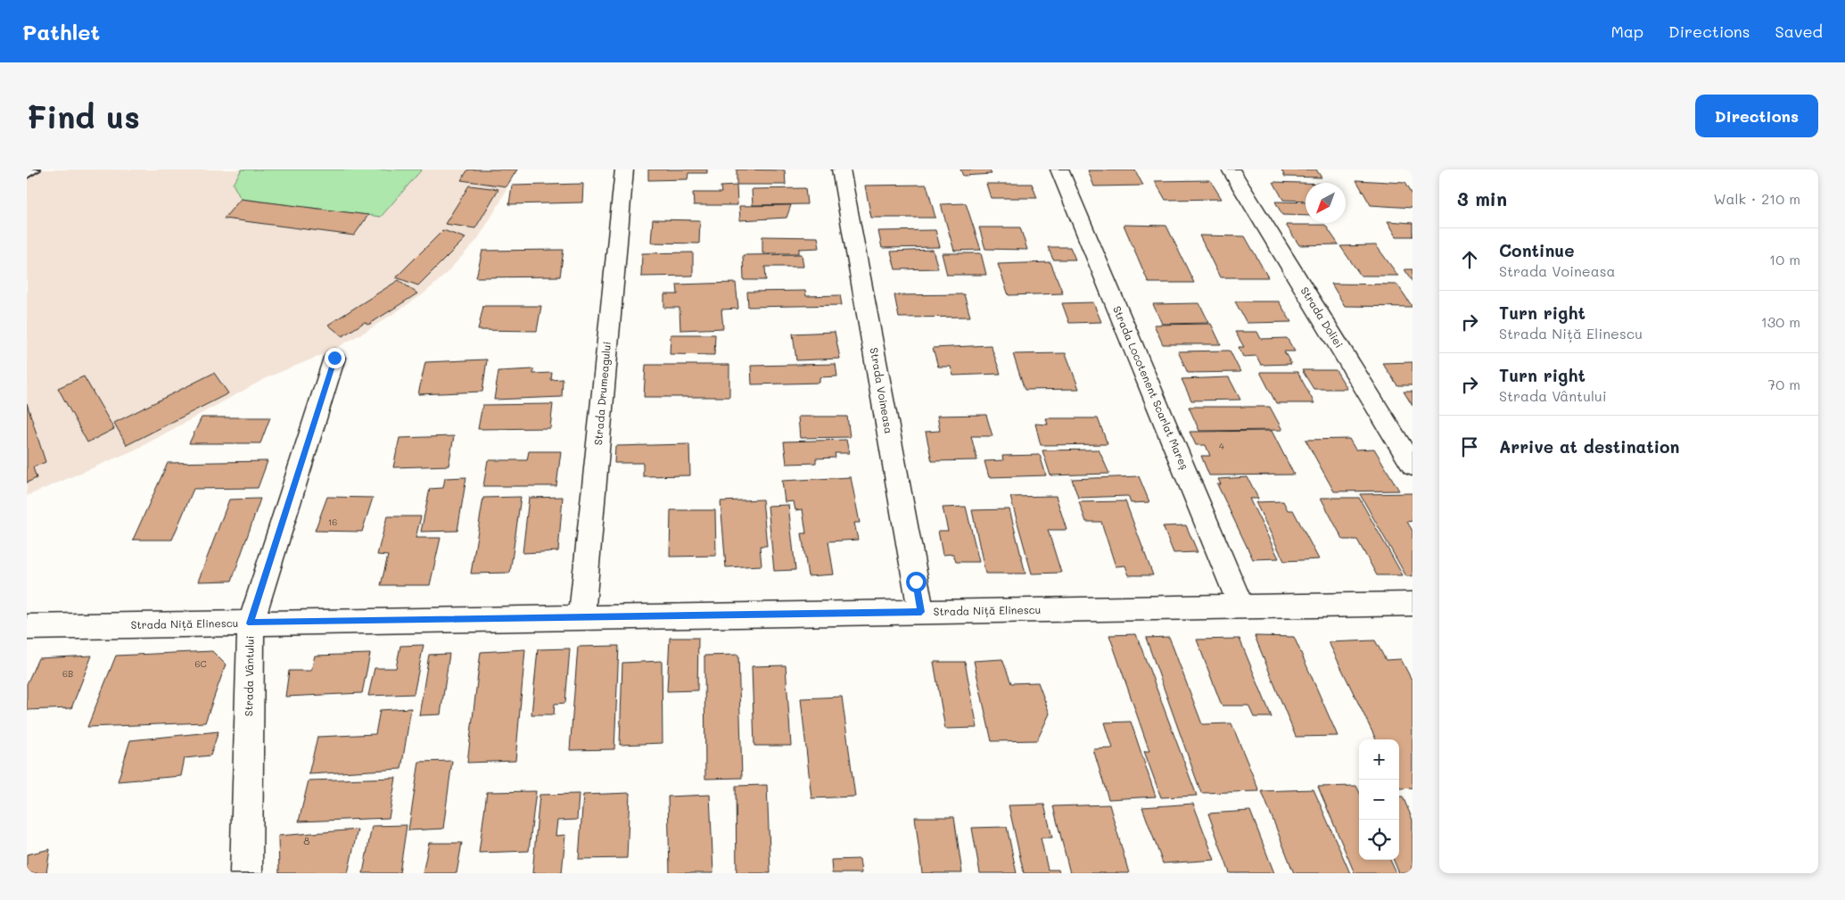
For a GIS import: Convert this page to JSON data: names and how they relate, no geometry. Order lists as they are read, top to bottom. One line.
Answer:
{"streets":{"street":["Strada Doliei","Strada Locotenent Scarlat Mareș","Strada Voineasa","Strada Drumeagului","Strada Niță Elinescu","Strada Vântului"]},"crossings":[["Strada Locotenent Scarlat Mareș","Strada Niță Elinescu"],["Strada Voineasa","Strada Niță Elinescu"],["Strada Drumeagului","Strada Niță Elinescu"],["Strada Niță Elinescu","Strada Vântului"]],"house_numbers":["4","16","6C","6B","8"],"north":"bottom left","page":{"header":"Pathlet","nav":["Map","Directions","Saved"],"buttons":"Directions","title":"Find us","heading":["3 min","Walk · 210 m"],"list":[["Continue","Strada Voineasa","10 m"],["Turn right","Strada Niță Elinescu","130 m"],["Turn right","Strada Vântului","70 m"],"Arrive at destination"],"map_buttons":["+","−"]}}
